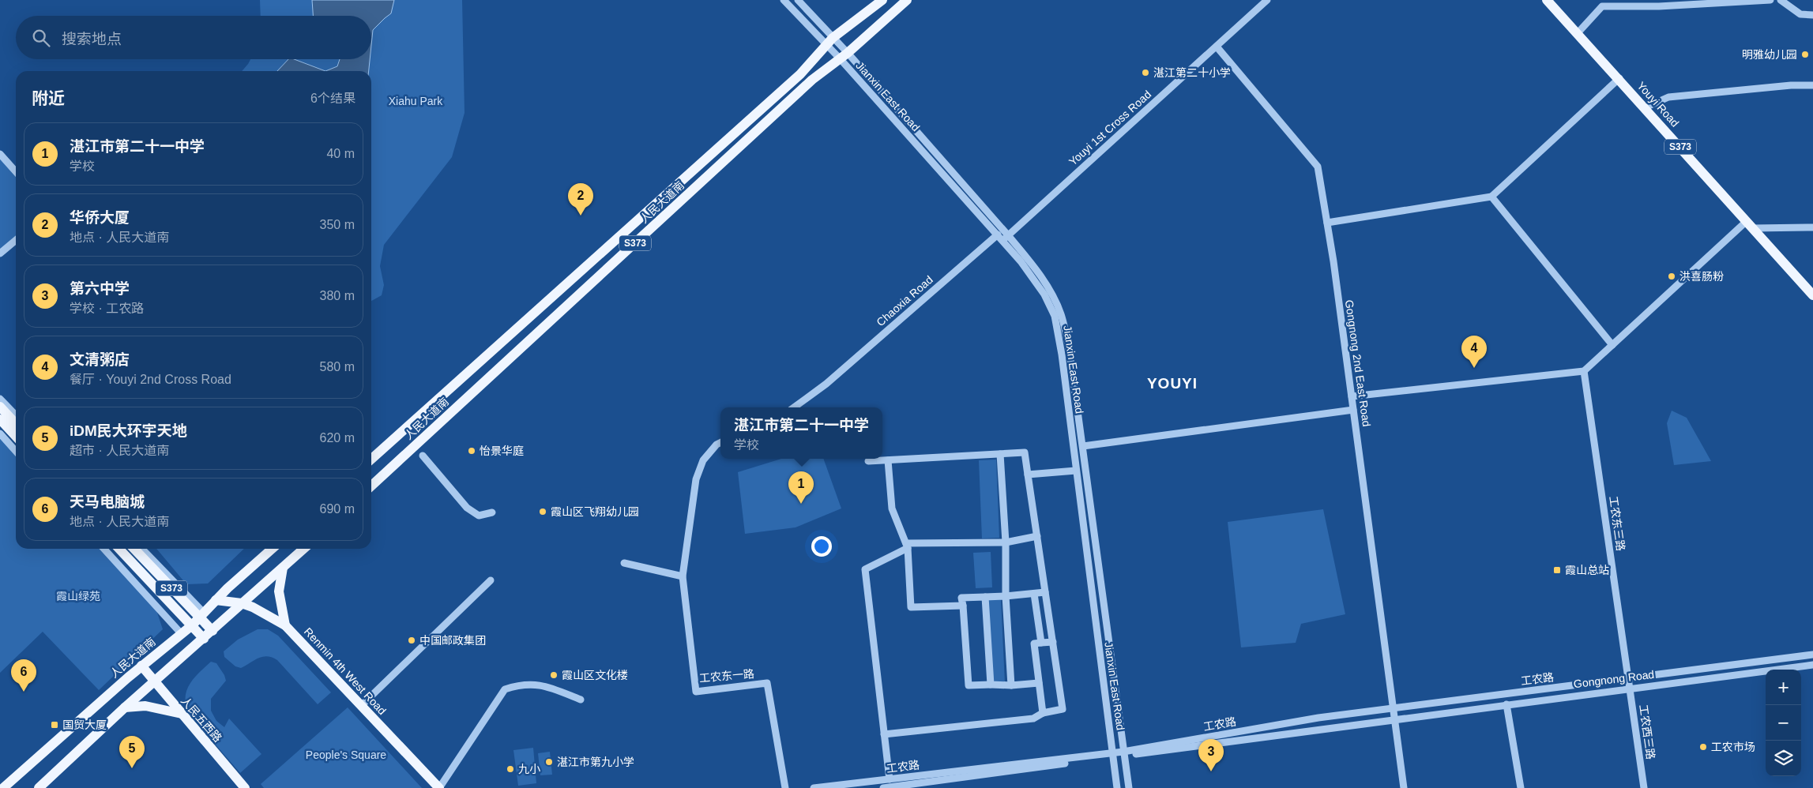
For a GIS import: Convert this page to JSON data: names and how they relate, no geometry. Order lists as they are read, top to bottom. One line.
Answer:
{"streets":{"main road":["Youyi Road","S373","人民大道南","Renmin 4th West Road","人民五西路"],"street":["Jianxin East Road","Youyi 1st Cross Road","Chaoxia Road","Gongnong 2nd East Road","工农东三路","工农东一路","工农路","Gongnong Road","工农西三路"]},"crossings":[["Jianxin East Road","Youyi 1st Cross Road"],["Jianxin East Road","人民大道南"],["Jianxin East Road","Chaoxia Road"],["Jianxin East Road","工农路"],["Youyi 1st Cross Road","Gongnong 2nd East Road"],["S373","人民大道南"],["人民大道南","Renmin 4th West Road"],["人民大道南","人民五西路"],["Gongnong 2nd East Road","工农路"],["Gongnong 2nd East Road","Gongnong Road"],["工农东三路","工农路"],["工农东三路","Gongnong Road"],["工农东三路","工农西三路"],["工农路","Gongnong Road"],["工农路","工农西三路"],["Gongnong Road","工农西三路"]],"districts":["YOUYI"],"parks":["Xiahu Park","霞山绿苑","People's Square"],"places":{"other":["明雅幼儿园","湛江第二十小学","洪喜肠粉","怡景华庭","霞山区飞翔幼儿园","中国邮政集团","霞山区文化楼","工农市场","湛江市第九小学","九小"],"transit":["霞山总站","国贸大厦"]},"page":{"search":"搜索地点","heading":["附近","6个结果"],"list":[{"mark":"1","name":"湛江市第二十一中学","note":"学校","value":"40 m"},{"mark":"2","name":"华侨大厦","note":"地点 · 人民大道南","value":"350 m"},{"mark":"3","name":"第六中学","note":"学校 · 工农路","value":"380 m"},{"mark":"4","name":"文清粥店","note":"餐厅 · Youyi 2nd Cross Road","value":"580 m"},{"mark":"5","name":"iDM民大环宇天地","note":"超市 · 人民大道南","value":"620 m"},{"mark":"6","name":"天马电脑城","note":"地点 · 人民大道南","value":"690 m"}],"pins":["2","4","1","6","5","3"],"popup":["湛江市第二十一中学","学校"],"map_buttons":["+","−"]}}
